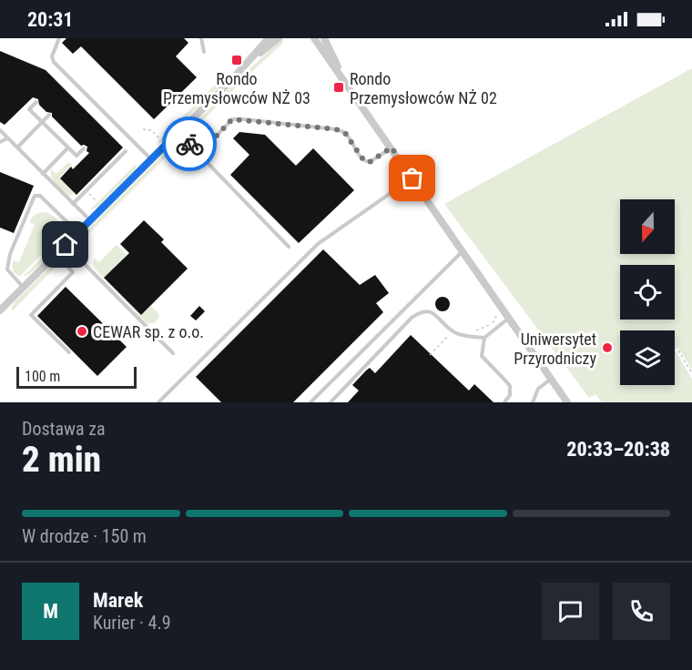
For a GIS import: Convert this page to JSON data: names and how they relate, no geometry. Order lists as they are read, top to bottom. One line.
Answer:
{"places":{"transit":["Rondo Przemysłowców NŻ 03","Rondo Przemysłowców NŻ 02"],"other":["CEWAR sp. z o.o.","Uniwersytet Przyrodniczy"]},"scale_bar":"100 m","north":"bottom","page":{"status":"20:31","scale":"100 m","heading":["2 min","Dostawa za","20:33–20:38"],"panel":["Marek","Kurier · 4.9"],"bar":"W drodze · 150 m","round":"M"}}
